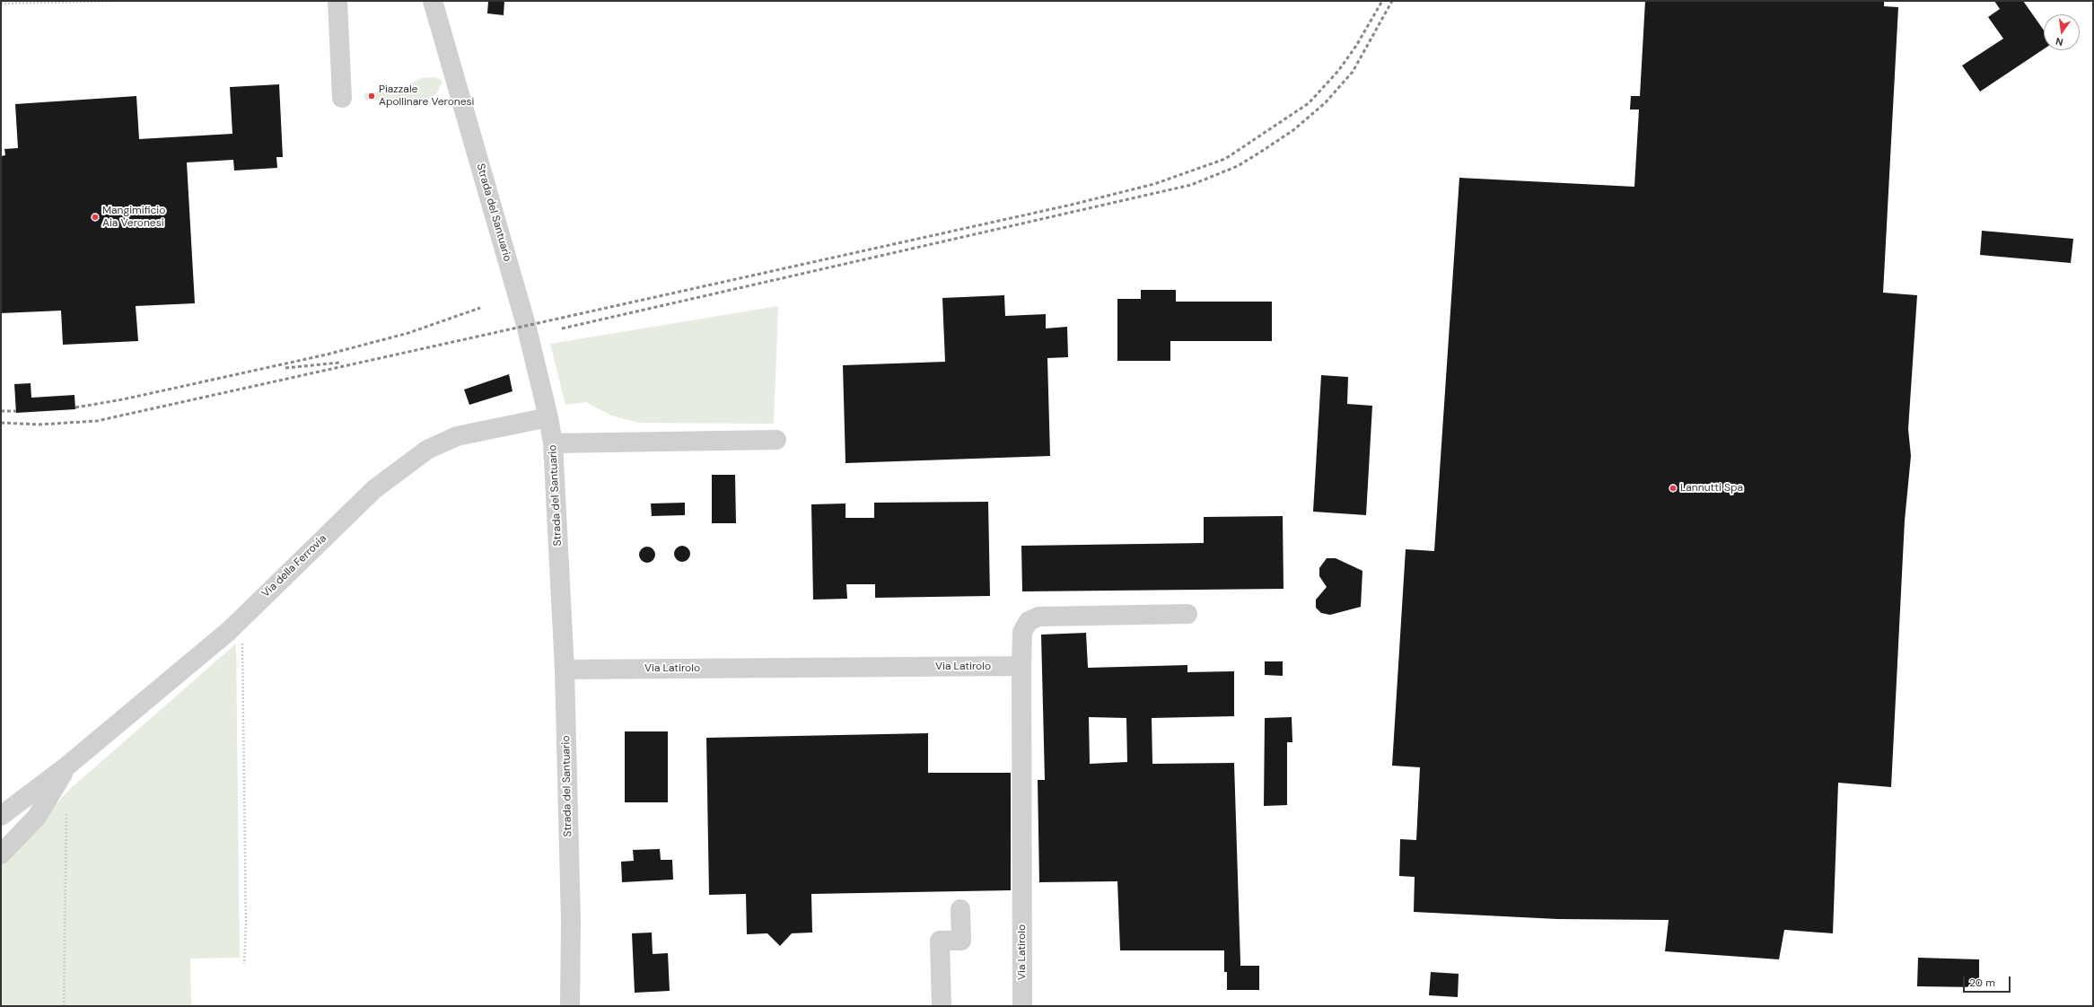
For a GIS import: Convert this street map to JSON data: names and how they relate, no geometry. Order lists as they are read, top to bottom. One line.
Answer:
{"streets":{"street":["Strada del Santuario","Via della Ferrovia","Via Latirolo"]},"crossings":[["Strada del Santuario","Via della Ferrovia"],["Strada del Santuario","Via Latirolo"]],"places":["Piazzale Apollinare Veronesi","Mangimificio Aia Veronesi","Lannutti Spa"],"scale_bar":"20 m","north":"bottom"}
